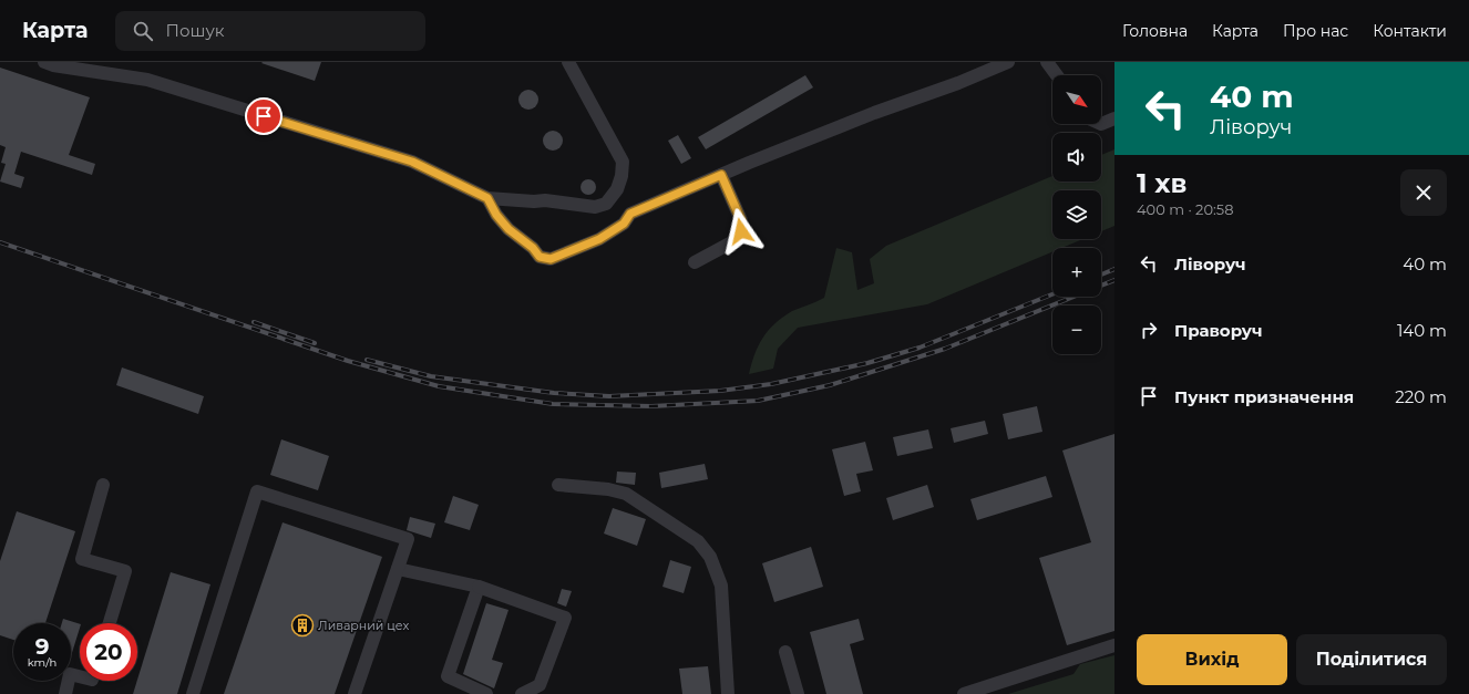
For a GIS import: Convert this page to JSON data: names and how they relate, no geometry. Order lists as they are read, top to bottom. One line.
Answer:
{"places":{"building":["Ливарний цех"]},"north":"bottom right","page":{"header":"Карта","search":"Пошук","nav":["Головна","Карта","Про нас","Контакти"],"turn":["40 m","Ліворуч"],"map_buttons":["+","−"],"heading":["1 хв","400 m · 20:58"],"list":[{"name":"Ліворуч","value":"40 m"},{"name":"Праворуч","value":"140 m"},{"name":"Пункт призначення","value":"220 m"}],"speed":"9 km/h","limit":"20","buttons":["Вихід","Поділитися"]}}
